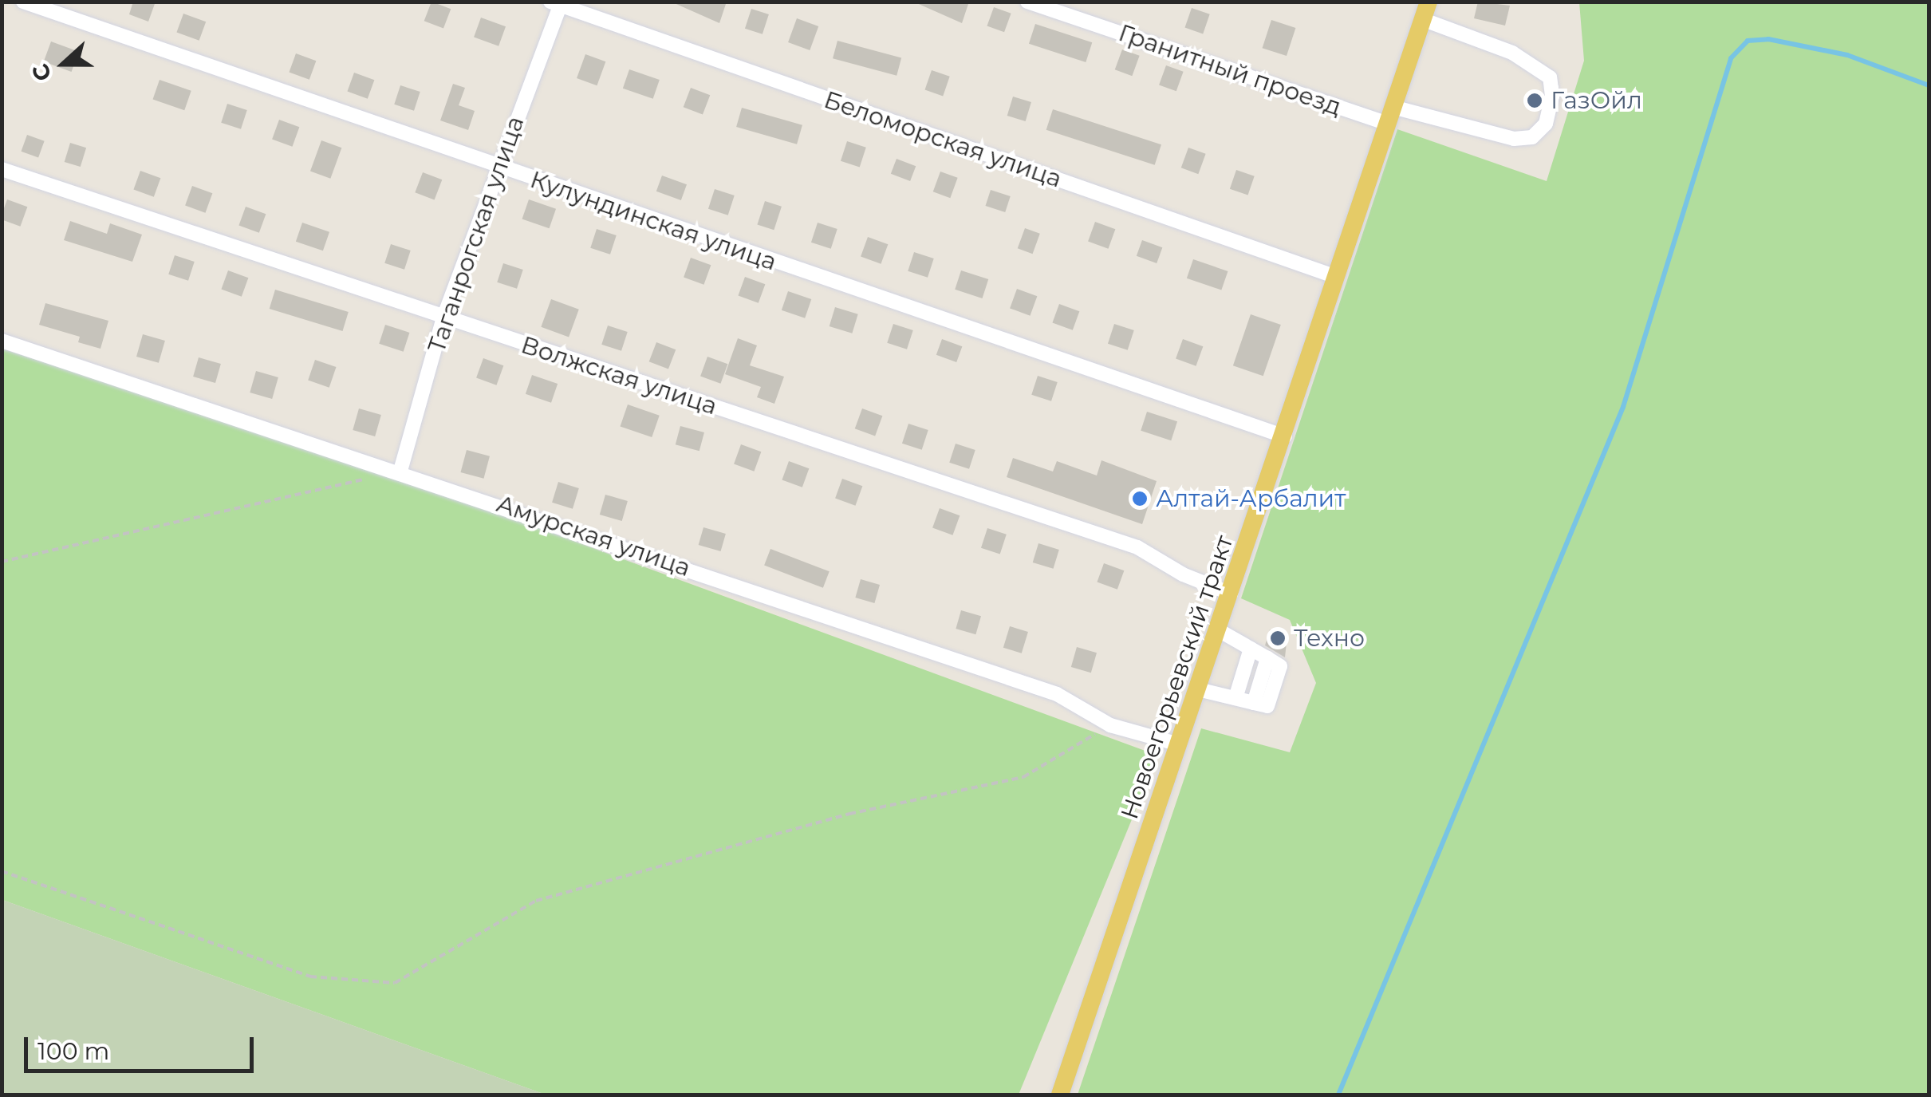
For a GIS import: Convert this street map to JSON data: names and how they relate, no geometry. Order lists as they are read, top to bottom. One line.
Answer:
{"streets":{"main road":["Новоегорьевский тракт"],"street":["Гранитный проезд","Беломорская улица","Кулундинская улица","Таганрогская улица","Волжская улица","Амурская улица"]},"crossings":[["Гранитный проезд","Новоегорьевский тракт"],["Беломорская улица","Таганрогская улица"],["Беломорская улица","Новоегорьевский тракт"],["Кулундинская улица","Таганрогская улица"],["Кулундинская улица","Новоегорьевский тракт"],["Таганрогская улица","Волжская улица"],["Таганрогская улица","Амурская улица"],["Волжская улица","Новоегорьевский тракт"],["Амурская улица","Новоегорьевский тракт"]],"places":["ГазОйл","Алтай-Арбалит","Техно"],"scale_bar":"100 m","north":"left"}
